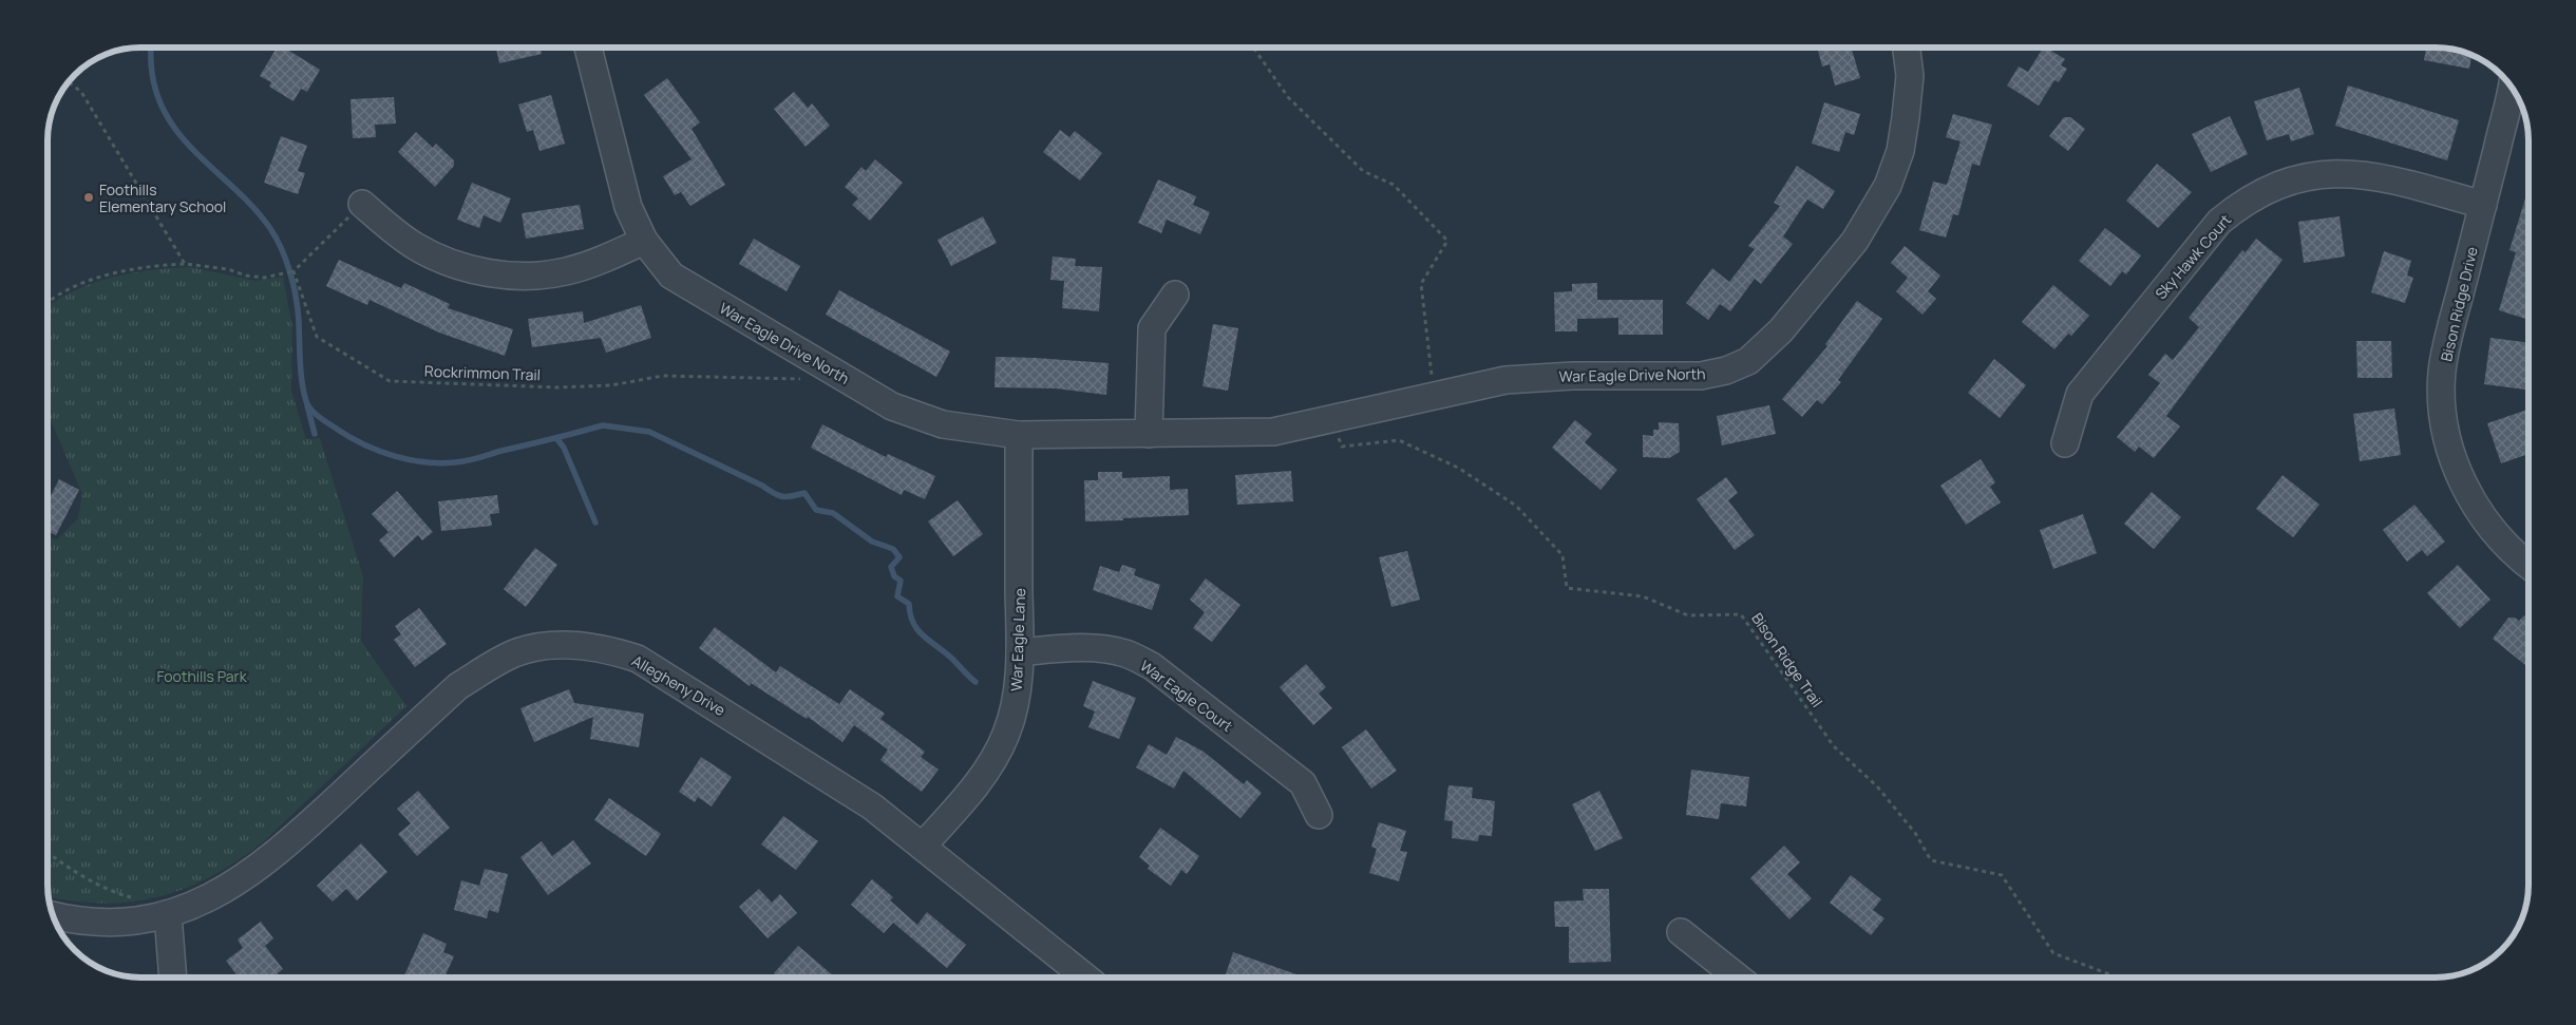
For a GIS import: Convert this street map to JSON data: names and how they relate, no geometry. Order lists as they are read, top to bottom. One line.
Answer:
{"streets":{"street":["Sky Hawk Court","Bison Ridge Drive","War Eagle Drive North","War Eagle Lane","Allegheny Drive","War Eagle Court"],"path":["Rockrimmon Trail","Bison Ridge Trail"]},"crossings":[["Sky Hawk Court","Bison Ridge Drive"],["War Eagle Drive North","Rockrimmon Trail"],["War Eagle Drive North","War Eagle Lane"],["War Eagle Drive North","Bison Ridge Trail"],["War Eagle Lane","Allegheny Drive"],["War Eagle Lane","War Eagle Court"]],"parks":["Foothills Park"],"places":["Foothills Elementary School"]}
